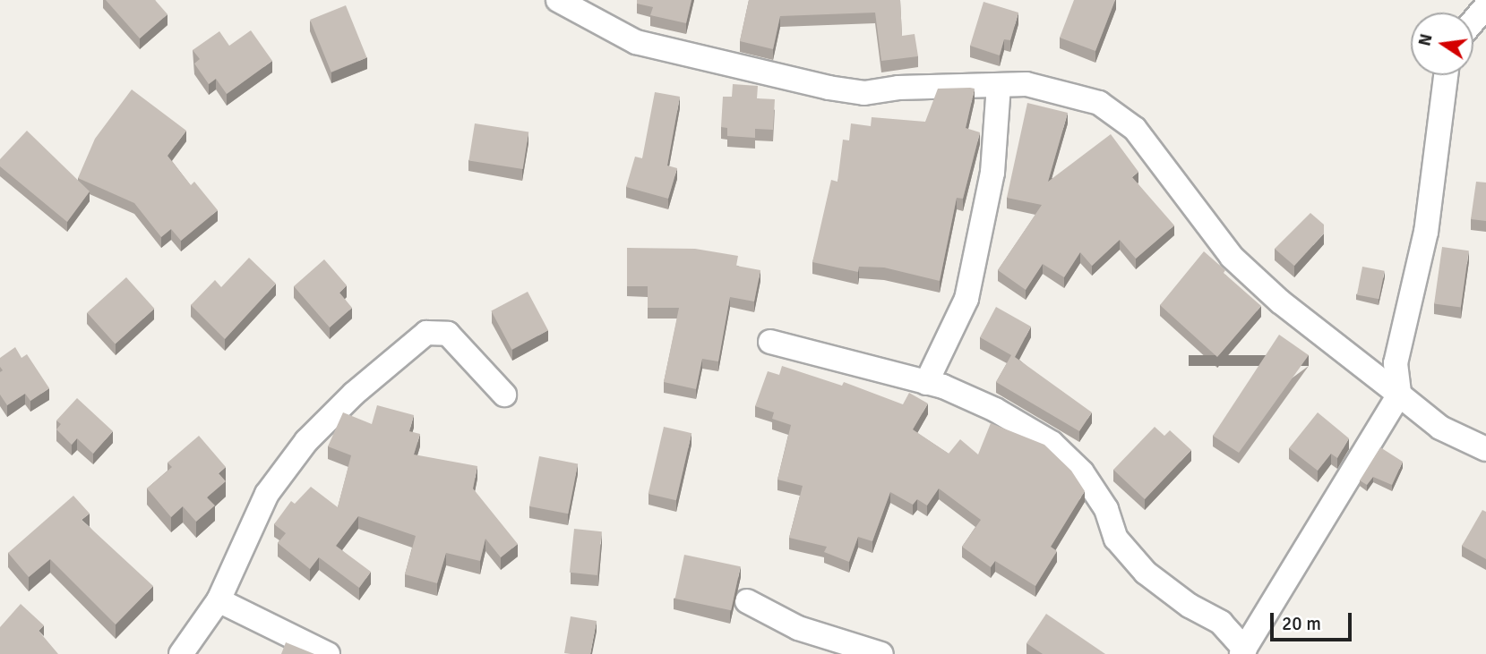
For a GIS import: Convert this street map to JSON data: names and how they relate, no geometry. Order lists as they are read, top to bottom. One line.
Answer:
{"scale_bar":"20 m","north":"left"}
